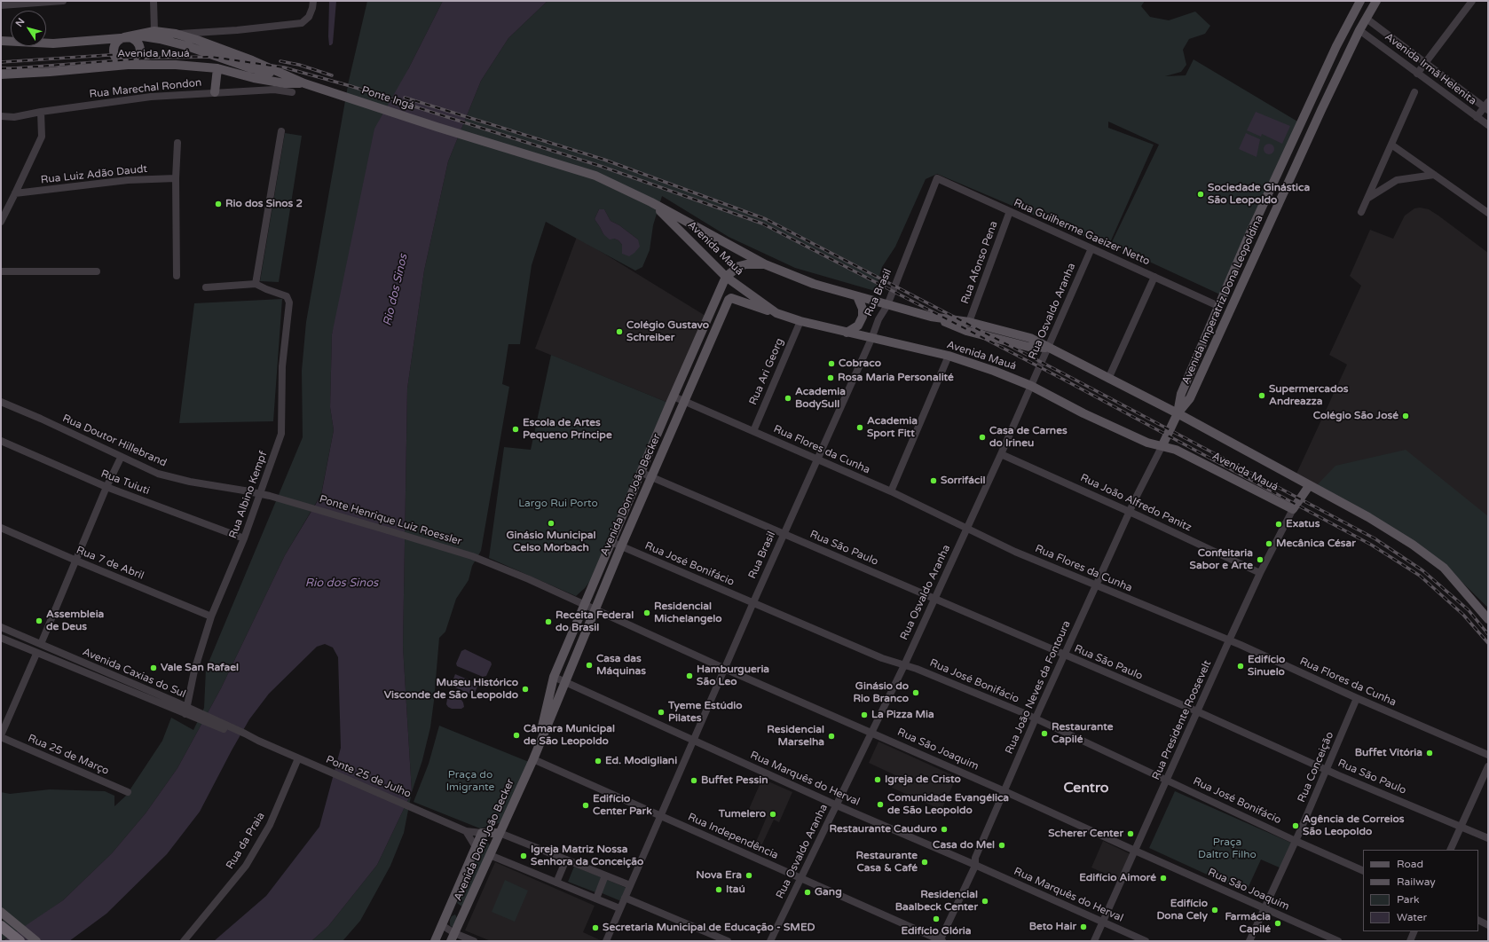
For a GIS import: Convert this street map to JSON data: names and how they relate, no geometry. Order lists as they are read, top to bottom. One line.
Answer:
{"streets":{"main road":["Avenida Mauá","Ponte Ingá","Avenida Imperatriz Dona Leopoldina","Avenida Dom João Becker"],"street":["Avenida Irmã Helenita","Rua Marechal Rondon","Rua Luiz Adão Daudt","Rua Guilherme Gaeizer Netto","Rua Afonso Pena","Rua Brasil","Rua Osvaldo Aranha","Rua Ari Georg","Rua Doutor Hillebrand","Rua Flores da Cunha","Rua Tuiuti","Rua Albino Kempf","Rua João Alfredo Panitz","Ponte Henrique Luiz Roessler","Rua São Paulo","Rua 7 de Abril","Rua José Bonifácio","Avenida Caxias do Sul","Rua João Neves da Fontoura","Rua Presidente Roosevelt","Rua São Joaquim","Rua 25 de Março","Rua Conceição","Ponte 25 de Julho","Rua Marquês do Herval","Rua Independência","Rua da Praia"]},"crossings":[["Avenida Mauá","Ponte Ingá"],["Avenida Mauá","Rua Afonso Pena"],["Avenida Mauá","Rua Brasil"],["Avenida Mauá","Avenida Imperatriz Dona Leopoldina"],["Avenida Mauá","Rua Osvaldo Aranha"],["Avenida Mauá","Rua Ari Georg"],["Avenida Mauá","Avenida Dom João Becker"],["Avenida Mauá","Rua João Neves da Fontoura"],["Avenida Mauá","Rua Presidente Roosevelt"],["Avenida Irmã Helenita","Avenida Imperatriz Dona Leopoldina"],["Rua Guilherme Gaeizer Netto","Rua Afonso Pena"],["Rua Guilherme Gaeizer Netto","Rua Brasil"],["Rua Guilherme Gaeizer Netto","Avenida Imperatriz Dona Leopoldina"],["Rua Guilherme Gaeizer Netto","Rua Osvaldo Aranha"],["Rua Brasil","Rua Flores da Cunha"],["Rua Brasil","Rua São Paulo"],["Rua Brasil","Rua José Bonifácio"],["Rua Brasil","Rua São Joaquim"],["Rua Brasil","Rua Marquês do Herval"],["Rua Brasil","Rua Independência"],["Avenida Imperatriz Dona Leopoldina","Rua João Neves da Fontoura"],["Rua Osvaldo Aranha","Rua Flores da Cunha"],["Rua Osvaldo Aranha","Rua João Alfredo Panitz"],["Rua Osvaldo Aranha","Rua São Paulo"],["Rua Osvaldo Aranha","Rua José Bonifácio"],["Rua Osvaldo Aranha","Rua São Joaquim"],["Rua Osvaldo Aranha","Rua Marquês do Herval"],["Rua Osvaldo Aranha","Rua Independência"],["Rua Ari Georg","Rua Flores da Cunha"],["Rua Doutor Hillebrand","Ponte Henrique Luiz Roessler"],["Rua Flores da Cunha","Avenida Dom João Becker"],["Rua Flores da Cunha","Rua João Neves da Fontoura"],["Rua Flores da Cunha","Rua Presidente Roosevelt"],["Rua Flores da Cunha","Rua Conceição"],["Rua Tuiuti","Rua Albino Kempf"],["Rua Albino Kempf","Rua 7 de Abril"],["Rua Albino Kempf","Avenida Caxias do Sul"],["Avenida Dom João Becker","Rua São Paulo"],["Avenida Dom João Becker","Rua José Bonifácio"],["Avenida Dom João Becker","Rua São Joaquim"],["Avenida Dom João Becker","Ponte 25 de Julho"],["Avenida Dom João Becker","Rua Marquês do Herval"],["Avenida Dom João Becker","Rua Independência"],["Rua João Alfredo Panitz","Rua João Neves da Fontoura"],["Rua João Alfredo Panitz","Rua Presidente Roosevelt"],["Ponte Henrique Luiz Roessler","Rua São Joaquim"],["Rua São Paulo","Rua João Neves da Fontoura"],["Rua São Paulo","Rua Presidente Roosevelt"],["Rua São Paulo","Rua Conceição"],["Rua José Bonifácio","Rua João Neves da Fontoura"],["Rua José Bonifácio","Rua Presidente Roosevelt"],["Rua José Bonifácio","Rua Conceição"],["Avenida Caxias do Sul","Ponte 25 de Julho"],["Avenida Caxias do Sul","Rua da Praia"],["Rua João Neves da Fontoura","Rua São Joaquim"],["Rua João Neves da Fontoura","Rua Marquês do Herval"],["Rua João Neves da Fontoura","Rua Independência"],["Rua Presidente Roosevelt","Rua São Joaquim"],["Rua Presidente Roosevelt","Rua Marquês do Herval"],["Rua São Joaquim","Rua Conceição"]],"districts":["Centro"],"water":["Rio dos Sinos"],"parks":["Largo Rui Porto","Praça do Imigrante","Praça Daltro Filho"],"places":["Sociedade Ginástica São Leopoldo","Rio dos Sinos 2","Colégio Gustavo Schreiber","Cobraco","Rosa Maria Personalité","Supermercados Andreazza","Academia BodySull","Colégio São José","Academia Sport Fitt","Escola de Artes Pequeno Príncipe","Casa de Carnes do Irineu","Sorrifácil","Ginásio Municipal Celso Morbach","Exatus","Mecânica César","Confeitaria Sabor e Arte","Residencial Michelangelo","Assembleia de Deus","Receita Federal do Brasil","Casa das Máquinas","Edifício Sinuelo","Vale San Rafael","Hamburgueria São Leo","Museu Histórico Visconde de São Leopoldo","Ginásio do Rio Branco","Tyeme Estúdio Pilates","La Pizza Mia","Restaurante Capilé","Câmara Municipal de São Leopoldo","Residencial Marselha","Buffet Vitória","Ed. Modigliani","Igreja de Cristo","Buffet Pessin","Comunidade Evangélica de São Leopoldo","Edifício Center Park","Tumelero","Agência de Correios São Leopoldo","Restaurante Cauduro","Scherer Center","Casa do Mel","Igreja Matriz Nossa Senhora da Conceição","Restaurante Casa & Café","Nova Era","Edifício Aimoré","Itaú","Gang","Residencial Baalbeck Center","Edifício Dona Cely","Edifício Glória","Farmácia Capilé","Beto Hair","Secretaria Municipal de Educação - SMED"],"legend":["Road","Railway","Park","Water"],"north":"top left"}
